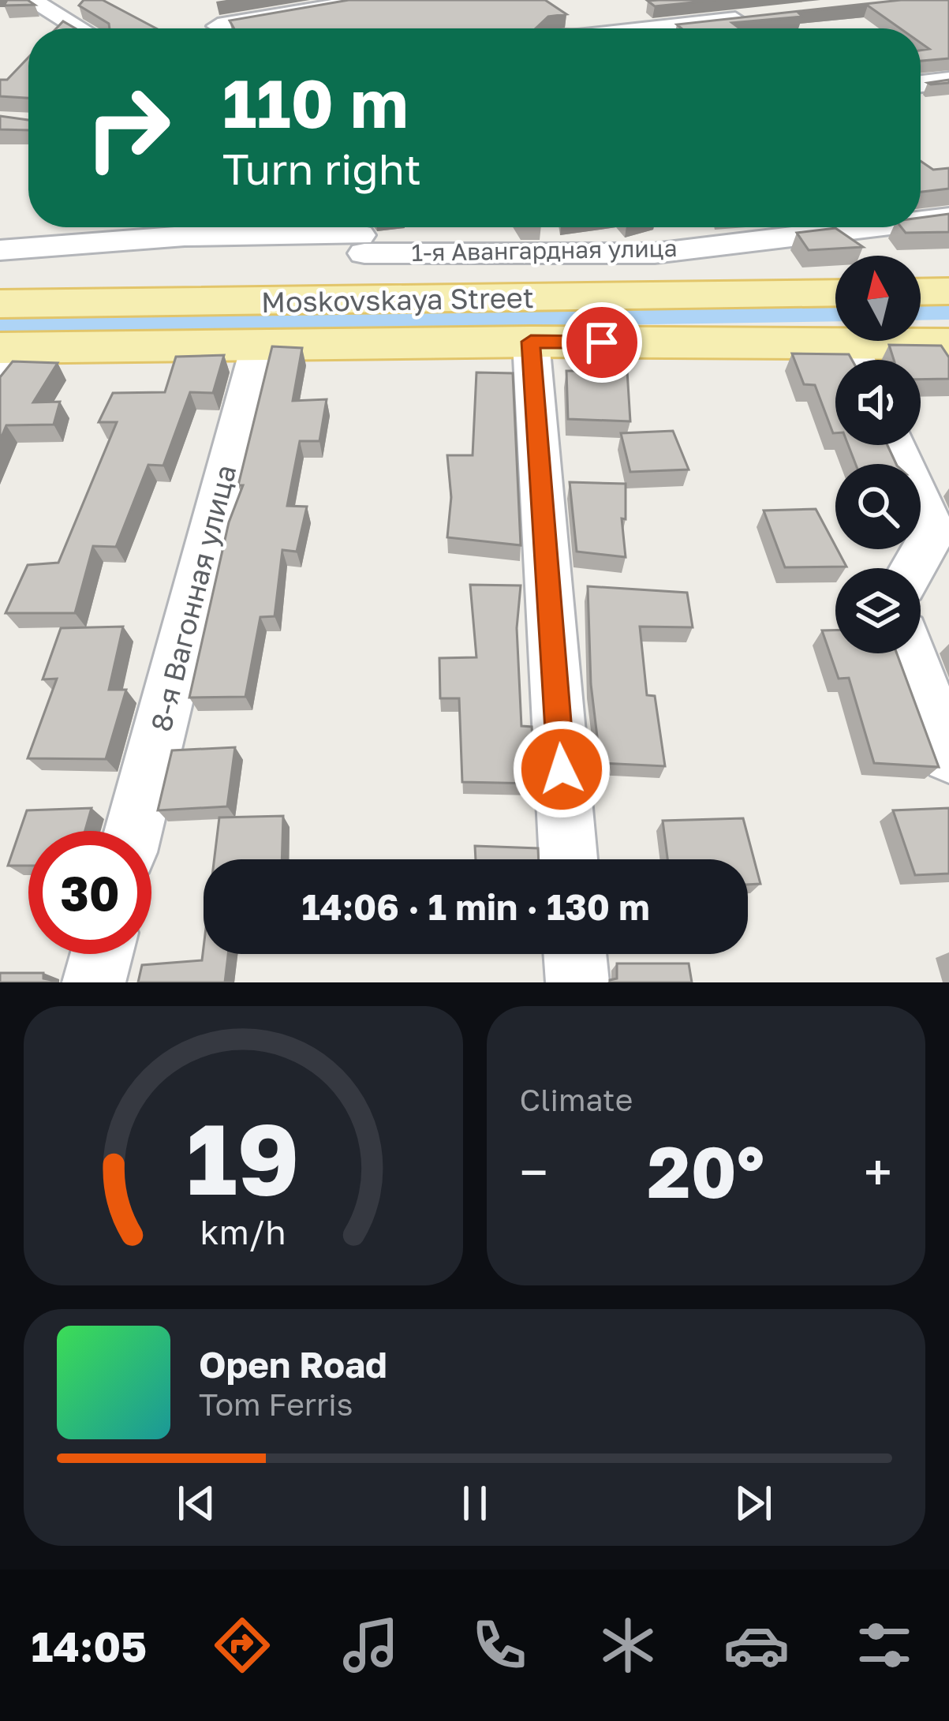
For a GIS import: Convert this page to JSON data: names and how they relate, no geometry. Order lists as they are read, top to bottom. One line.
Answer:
{"streets":{"main road":["Moskovskaya Street"],"street":["1-я Авангардная улица","8-я Вагонная улица"]},"north":"top","page":{"turn":["110 m","Turn right"],"limit":"30","trip":"14:06 · 1 min · 130 m","tile":"Climate","heat":["−","20°","+"],"song":["Open Road","Tom Ferris"],"tabs":"14:05","gauge":["19","km/h"]}}
